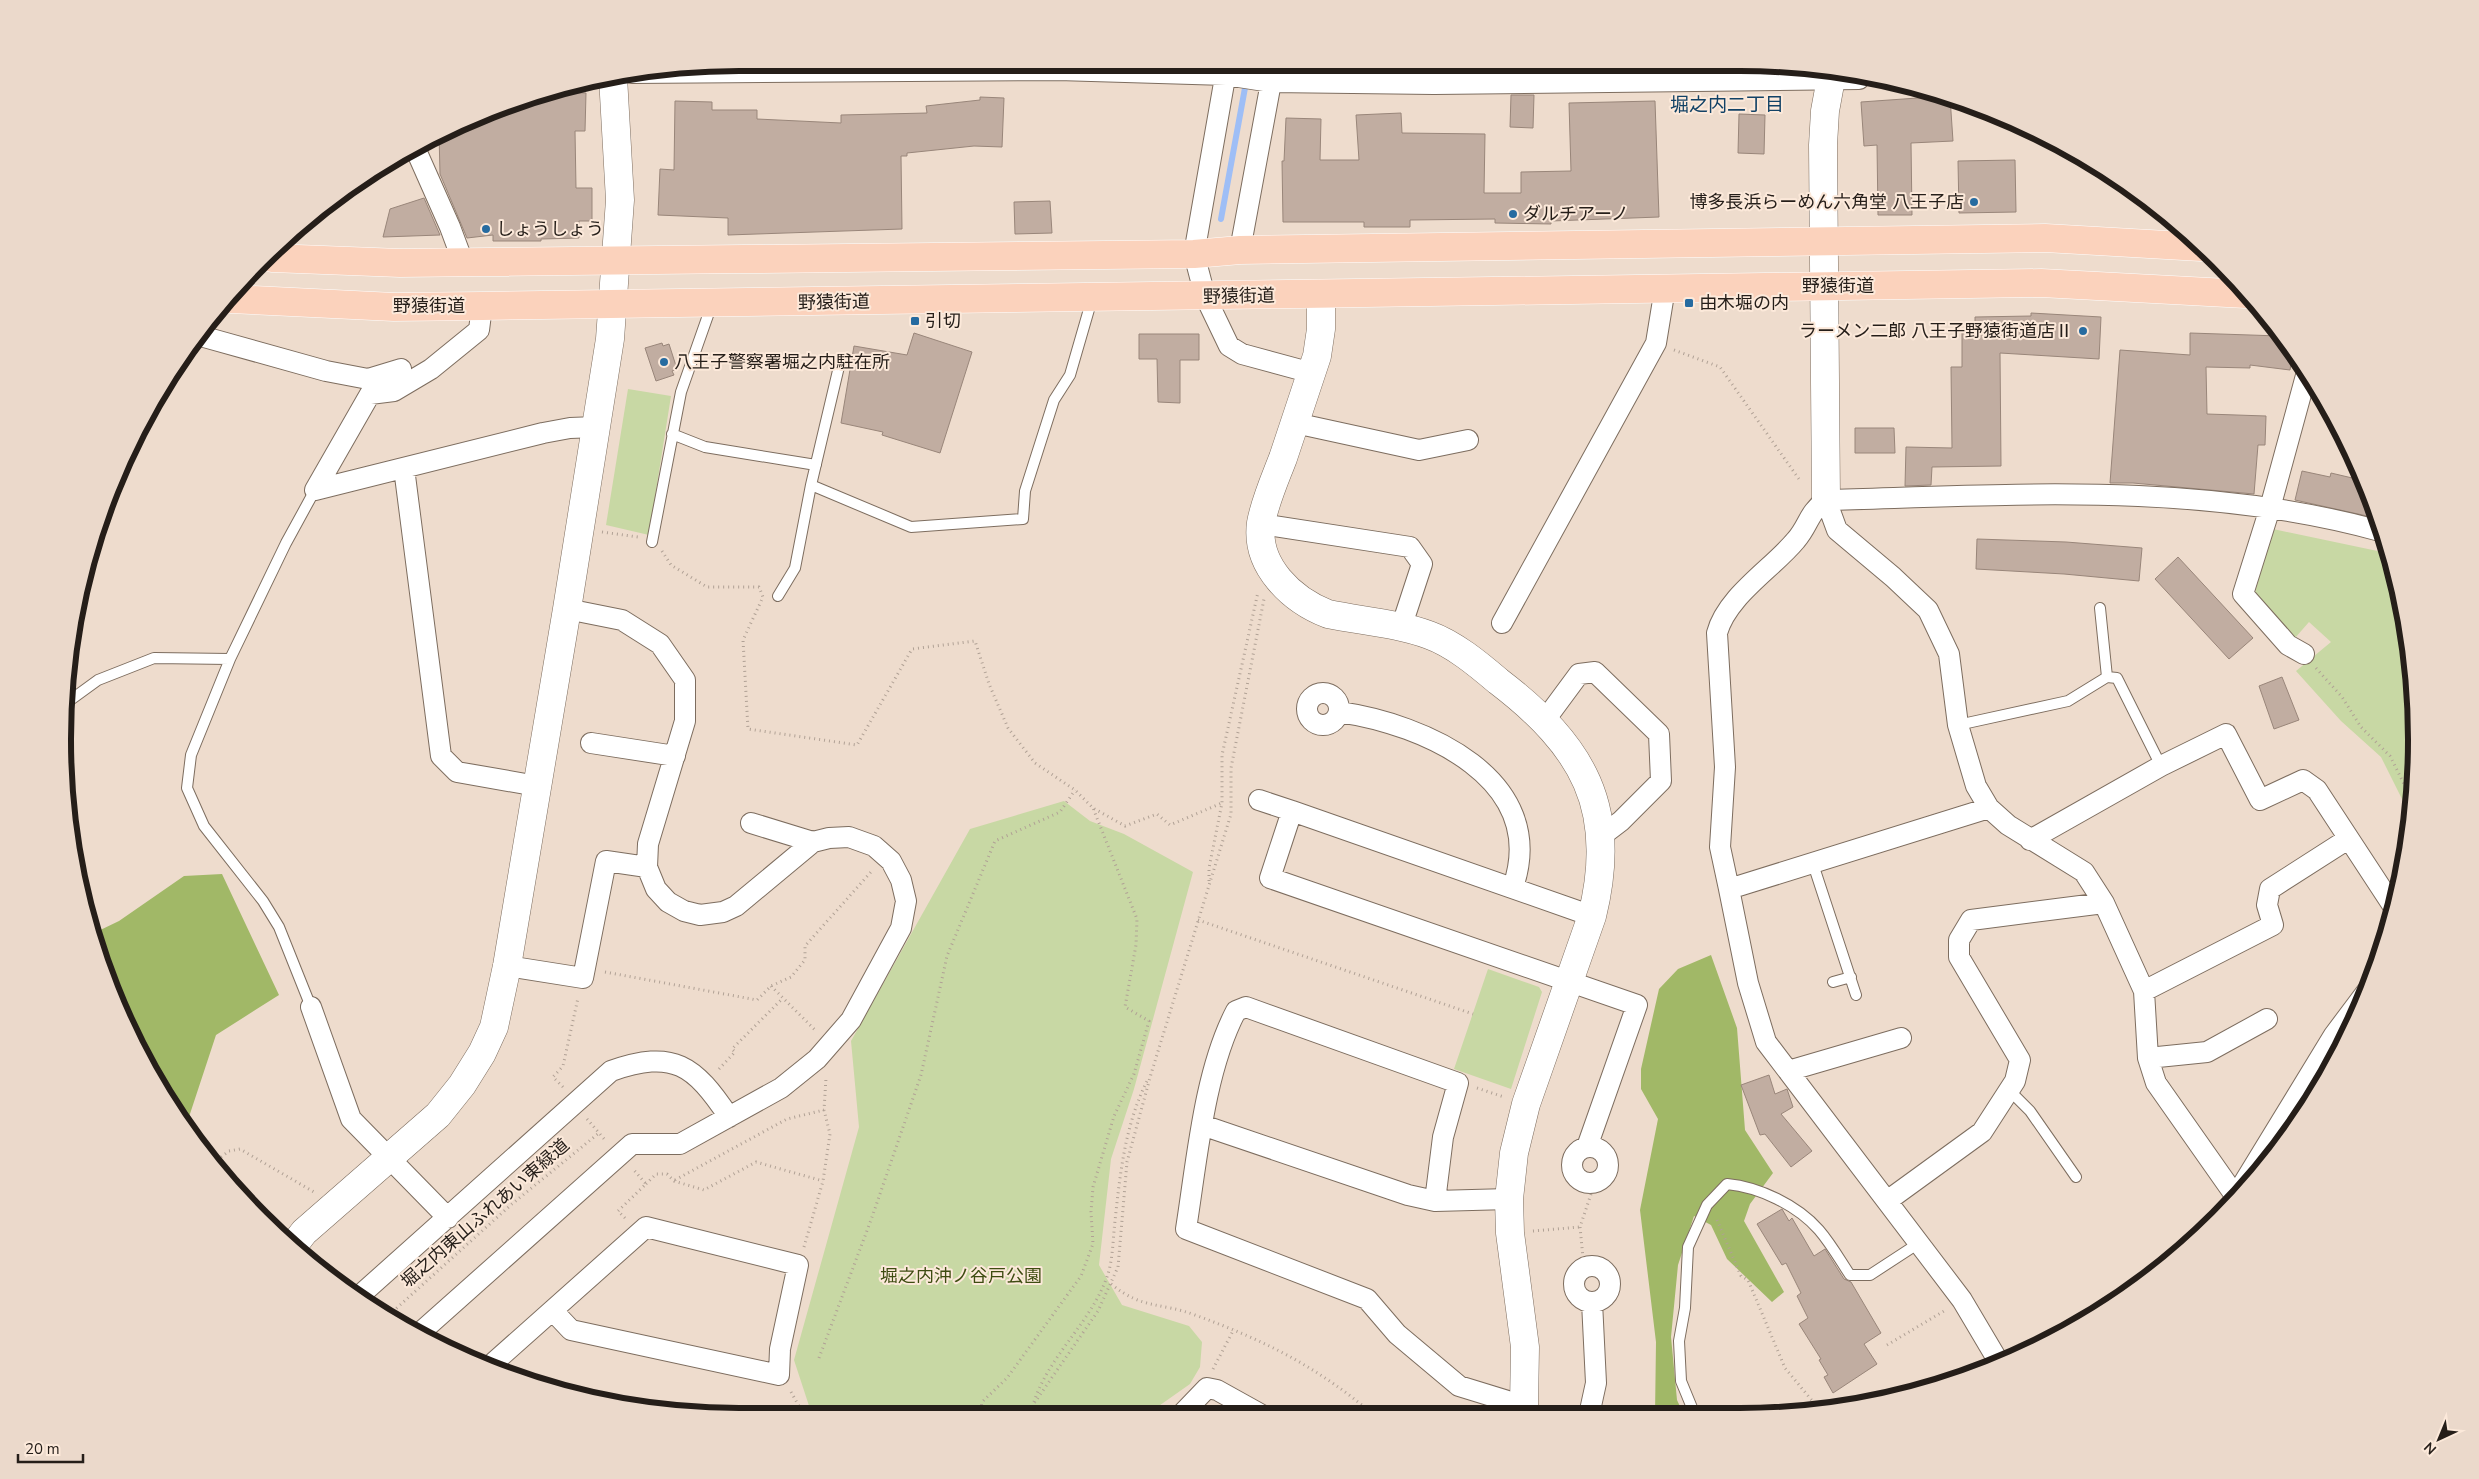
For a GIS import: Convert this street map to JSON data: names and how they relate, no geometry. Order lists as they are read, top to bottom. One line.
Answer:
{"streets":{"main road":["野猿街道"],"path":["堀之内東山ふれあい東緑道"]},"districts":["堀之内二丁目"],"parks":["堀之内沖ノ谷戸公園"],"places":{"other":["博多長浜らーめん六角堂 八王子店","ダルチアーノ","しょうしょう","ラーメン二郎 八王子野猿街道店Ⅱ","八王子警察署堀之内駐在所"],"transit":["由木堀の内","引切"]},"scale_bar":"20 m","north":"bottom left"}
